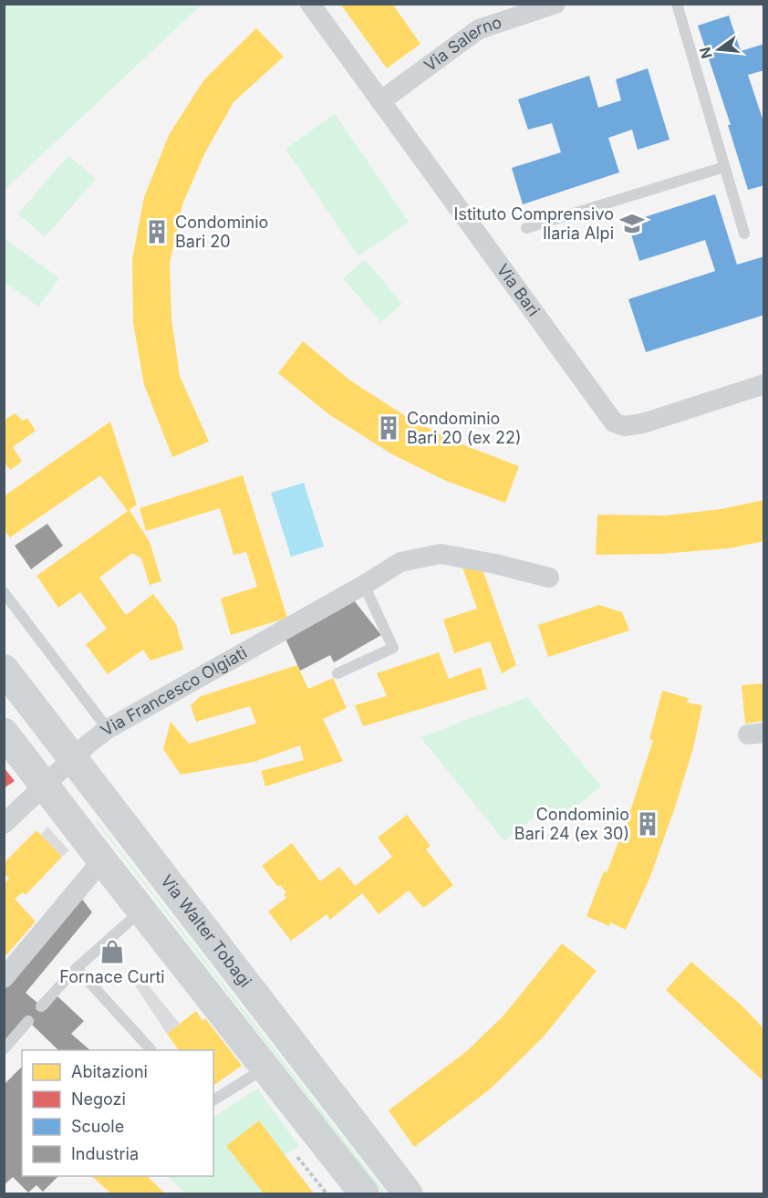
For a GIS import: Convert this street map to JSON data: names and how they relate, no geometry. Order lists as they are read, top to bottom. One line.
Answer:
{"streets":{"street":["Via Salerno","Via Bari","Via Francesco Olgiati","Via Walter Tobagi"]},"crossings":[["Via Salerno","Via Bari"],["Via Francesco Olgiati","Via Walter Tobagi"]],"places":{"school or university":["Istituto Comprensivo Ilaria Alpi"],"building":["Condominio Bari 20","Condominio Bari 20 (ex 22)","Condominio Bari 24 (ex 30)"],"shop":["Fornace Curti"]},"legend":["Abitazioni","Negozi","Scuole","Industria"],"north":"left"}
